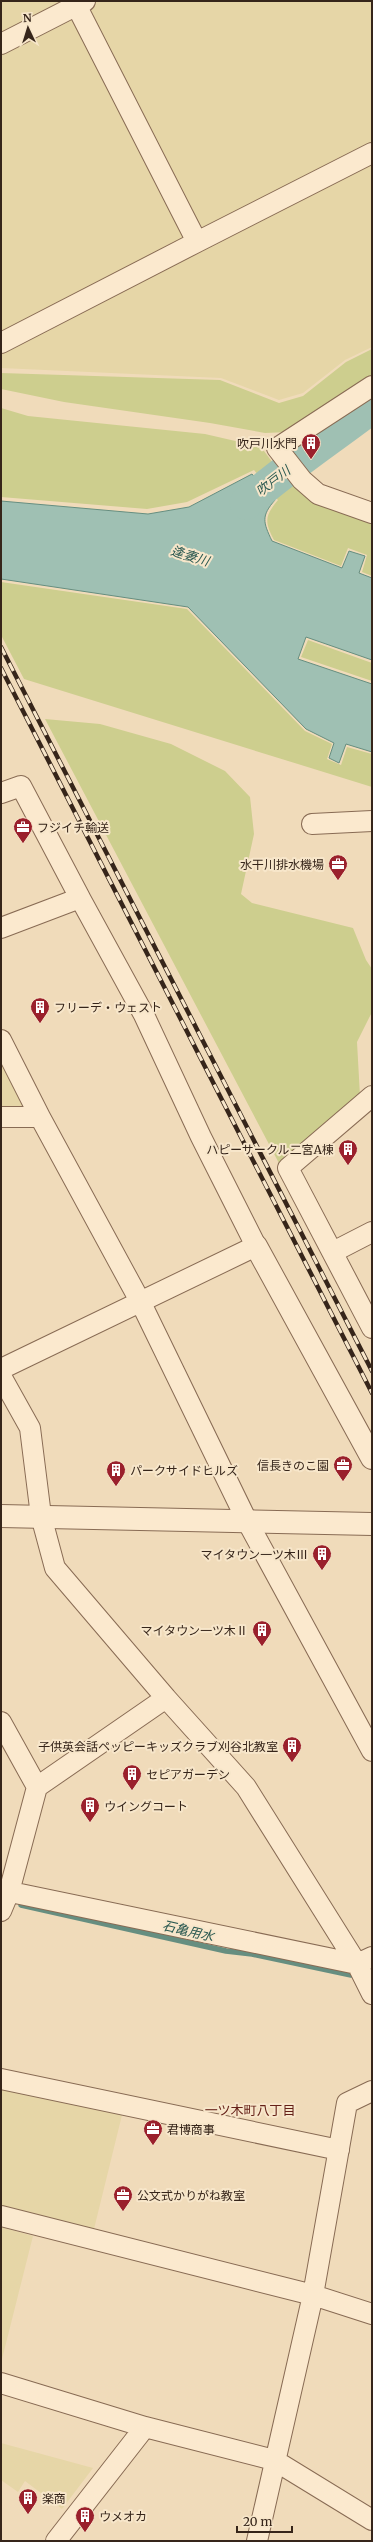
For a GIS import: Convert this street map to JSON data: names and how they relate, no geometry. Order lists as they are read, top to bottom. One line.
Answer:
{"districts":["一ツ木町八丁目"],"water":["吹戸川","逢妻川","石亀用水"],"places":{"building":["吹戸川水門","フリーデ・ウェスト","ハピーサークル二宮A棟","パークサイドヒルズ","マイタウン一ツ木Ⅲ","マイタウン一ツ木Ⅱ","子供英会話ペッピーキッズクラブ刈谷北教室","セピアガーデン","ウイングコート","楽商","ウメオカ"],"office":["フジイチ輸送","水干川排水機場","信長きのこ園","君博商事","公文式かりがね教室"]},"scale_bar":"20 m","north":"top"}
